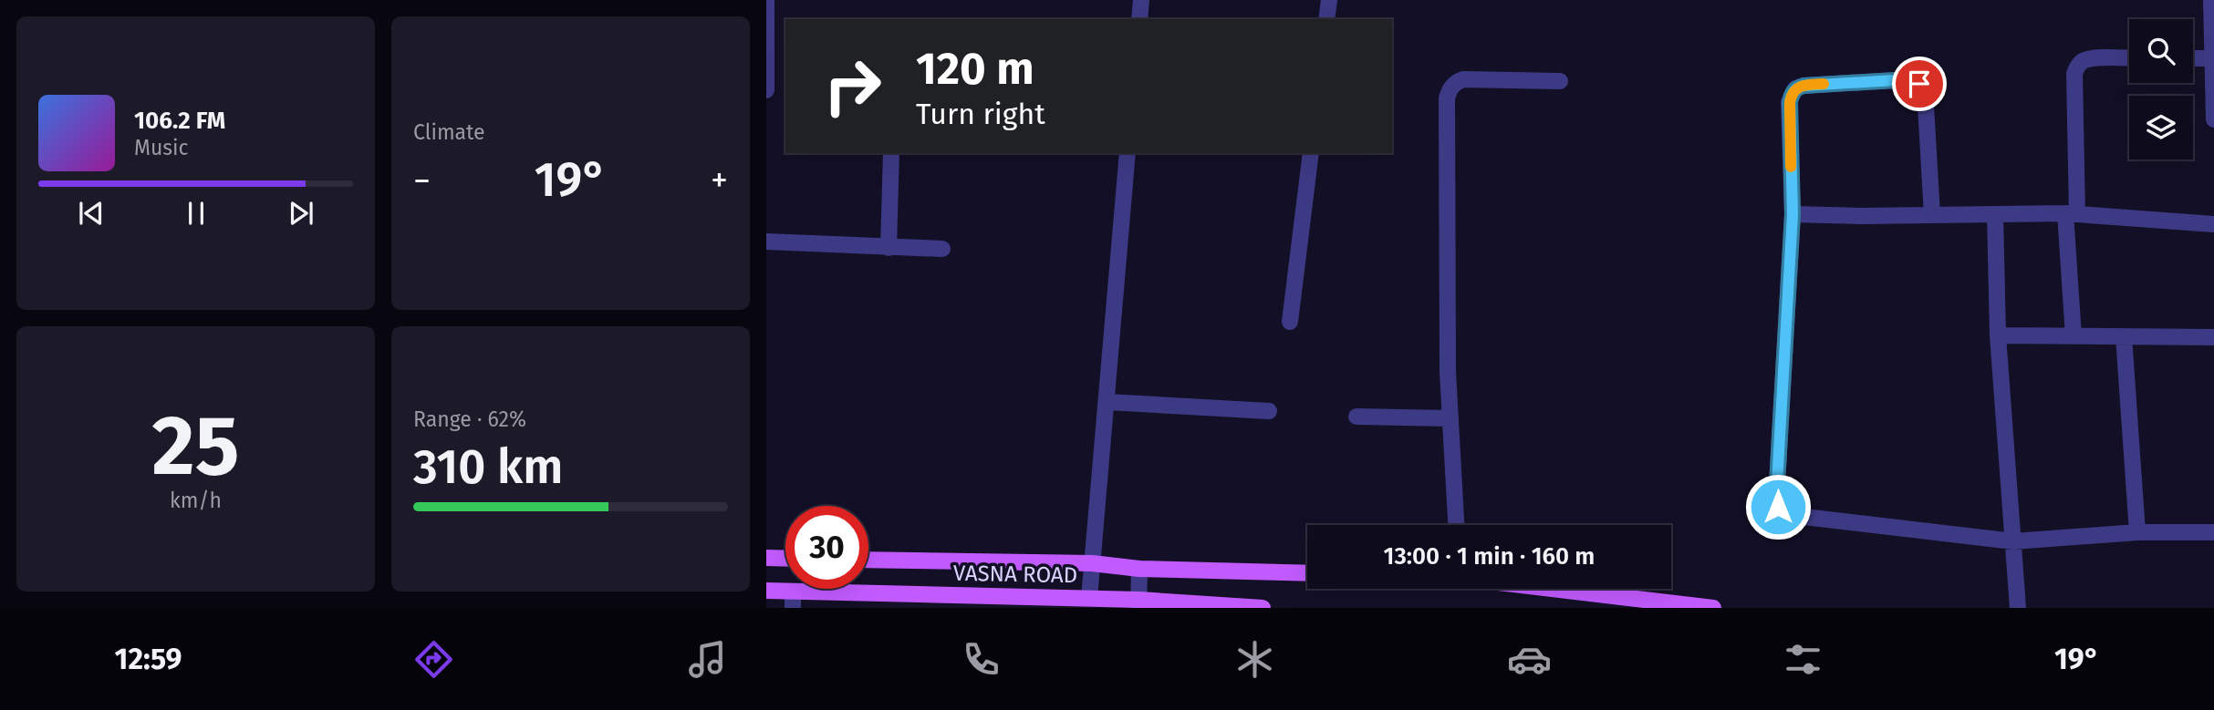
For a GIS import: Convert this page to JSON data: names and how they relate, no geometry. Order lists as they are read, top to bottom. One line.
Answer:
{"streets":{"main road":["VASNA ROAD"]},"page":{"tile":["Climate",["25","km/h"],["Range · 62%","310 km"]],"turn":["120 m","Turn right"],"song":["106.2 FM","Music"],"heat":["−","19°","+"],"limit":"30","trip":"13:00 · 1 min · 160 m","tabs":["12:59","19°"]}}
